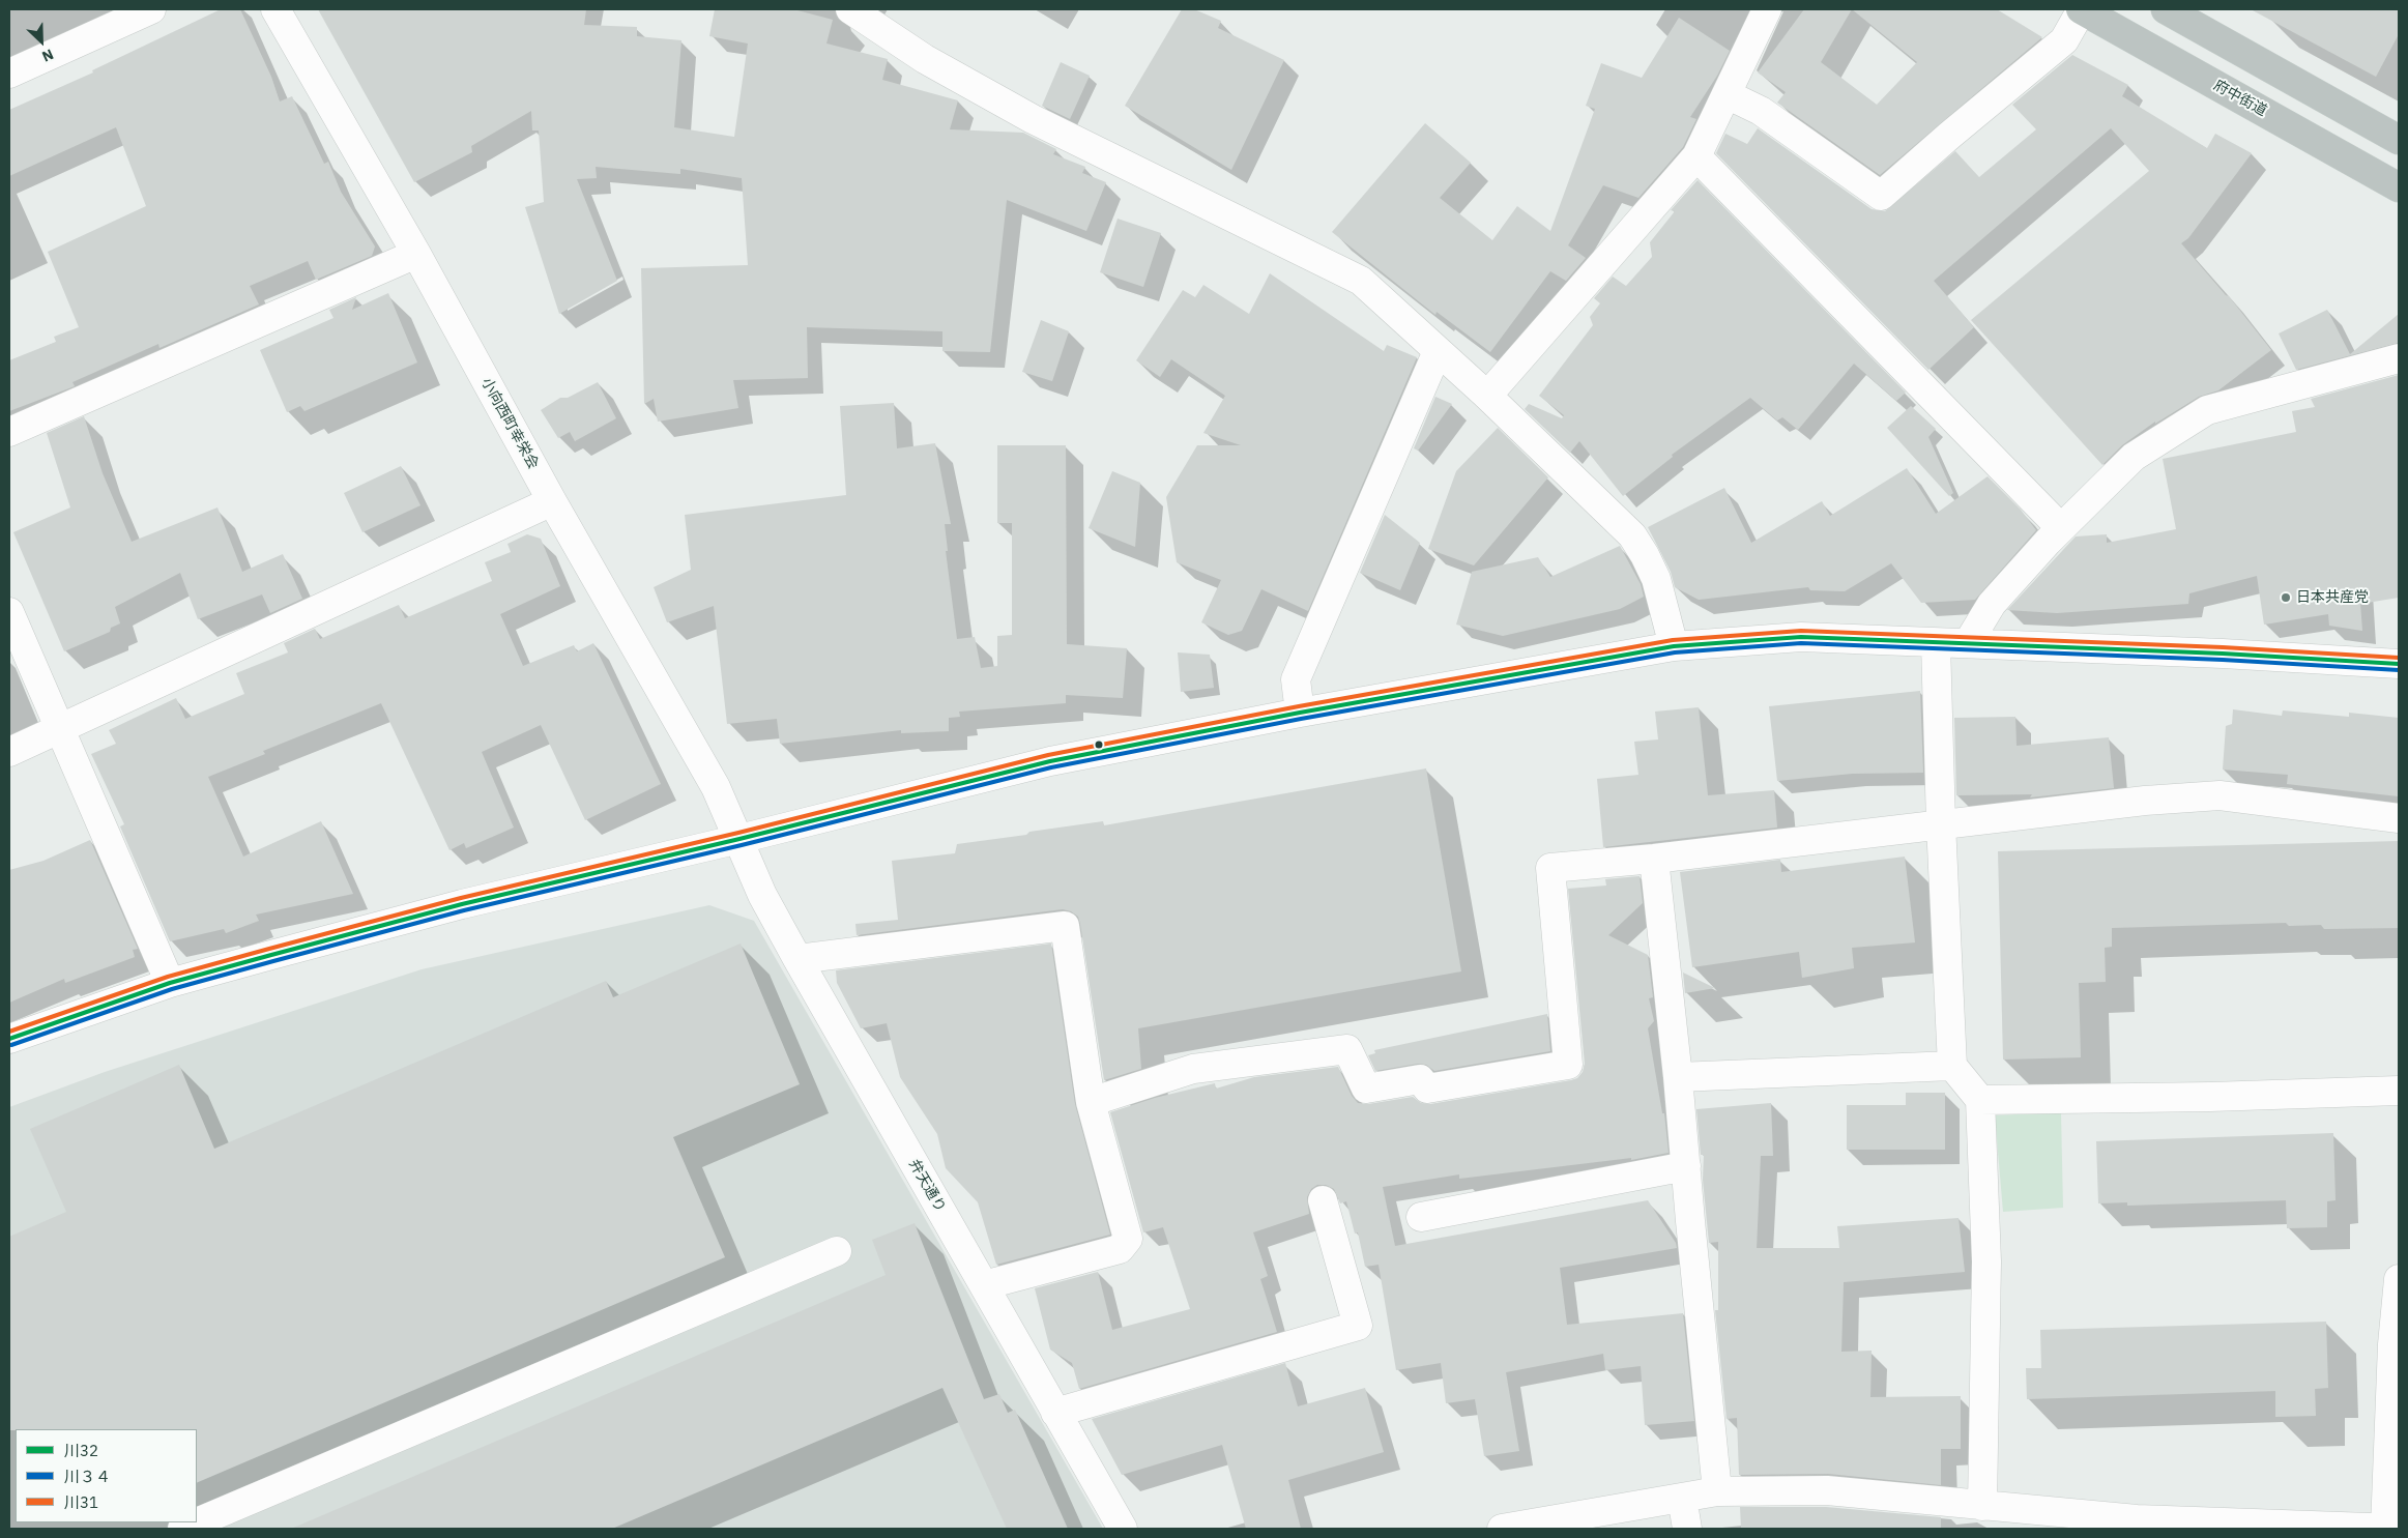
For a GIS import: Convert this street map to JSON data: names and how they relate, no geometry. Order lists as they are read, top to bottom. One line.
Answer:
{"streets":{"highway":["府中街道"],"street":["小向西町幸栄会","弁天通り"]},"crossings":[["小向西町幸栄会","弁天通り"]],"places":["日本共産党"],"lines":["transit line 川31","transit line 川32","transit line 川３４"],"legend":["川32","川３４","川31"],"north":"bottom right"}
